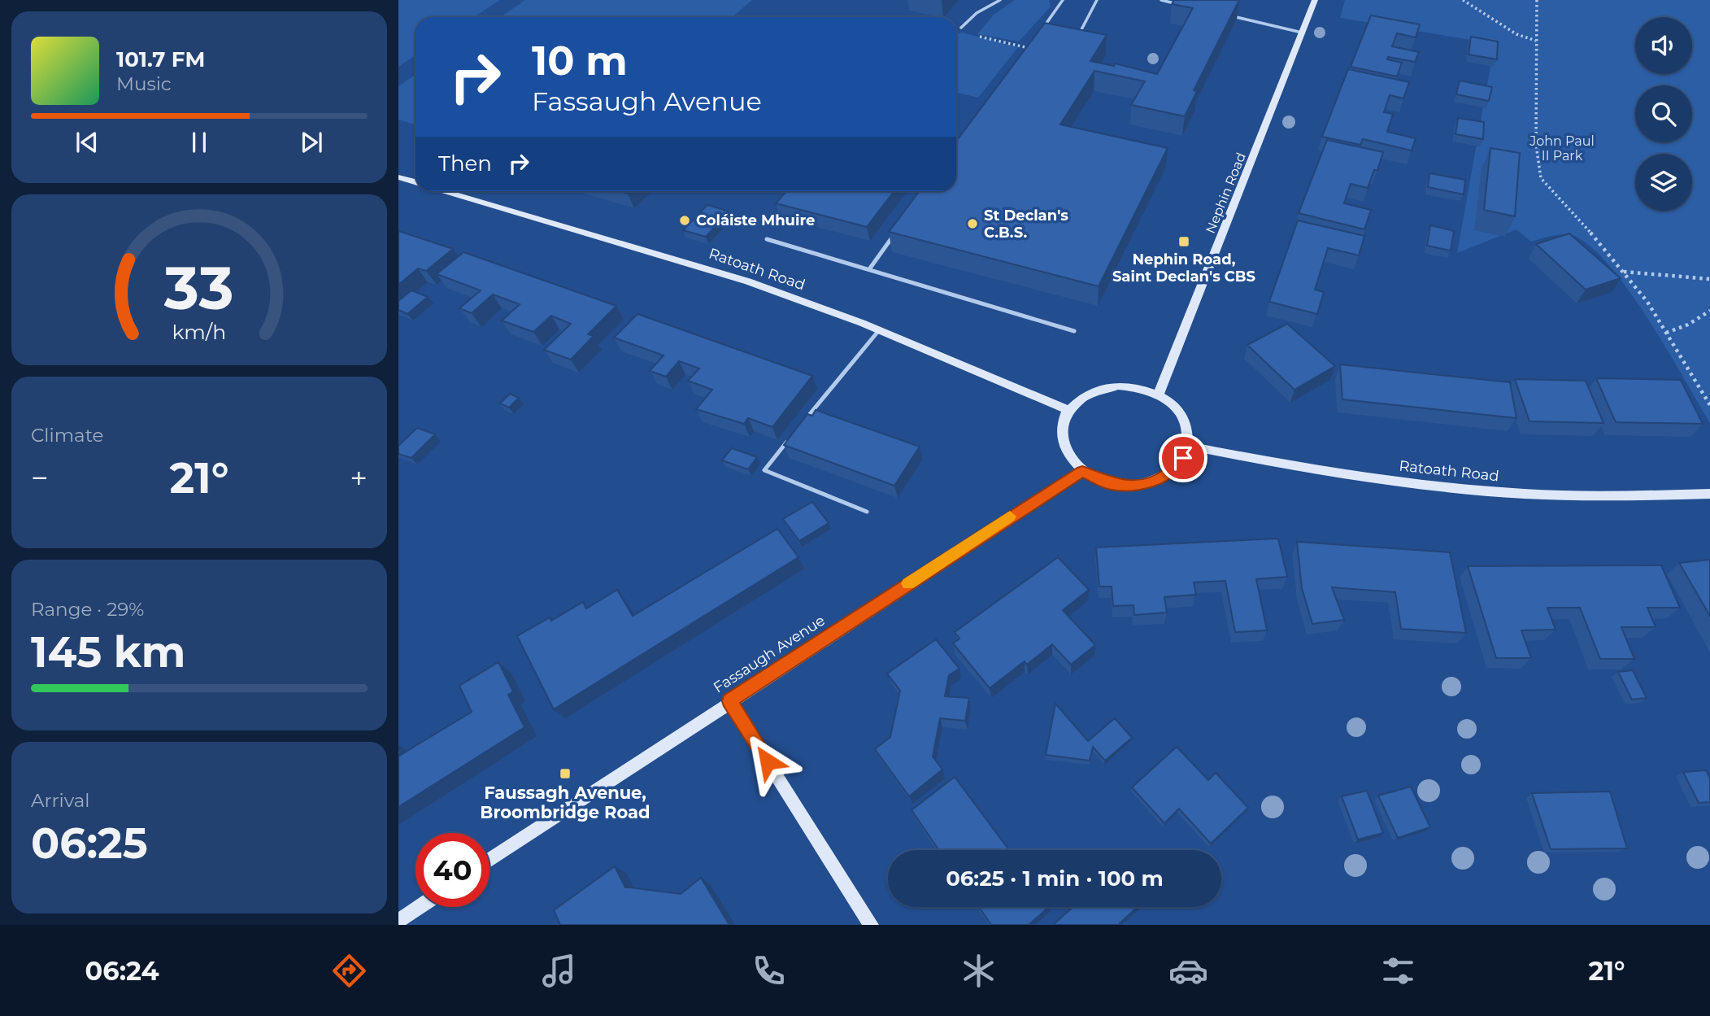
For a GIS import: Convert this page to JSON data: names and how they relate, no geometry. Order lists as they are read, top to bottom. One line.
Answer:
{"streets":{"main road":["Nephin Road","Ratoath Road","Fassaugh Avenue"]},"crossings":[["Nephin Road","Ratoath Road"],["Nephin Road","Fassaugh Avenue"],["Ratoath Road","Fassaugh Avenue"]],"parks":["John Paul II Park"],"places":{"other":["Coláiste Mhuire","St Declan's C.B.S."],"transit":["Nephin Road, Saint Declan's CBS","Faussagh Avenue, Broombridge Road"]},"page":{"turn":["10 m","Fassaugh Avenue"],"song":["101.7 FM","Music"],"then":"Then","tile":["Climate",["Range · 29%","145 km"],["Arrival","06:25"]],"heat":["−","21°","+"],"limit":"40","trip":"06:25 · 1 min · 100 m","tabs":["06:24","21°"],"gauge":["33","km/h"]}}
